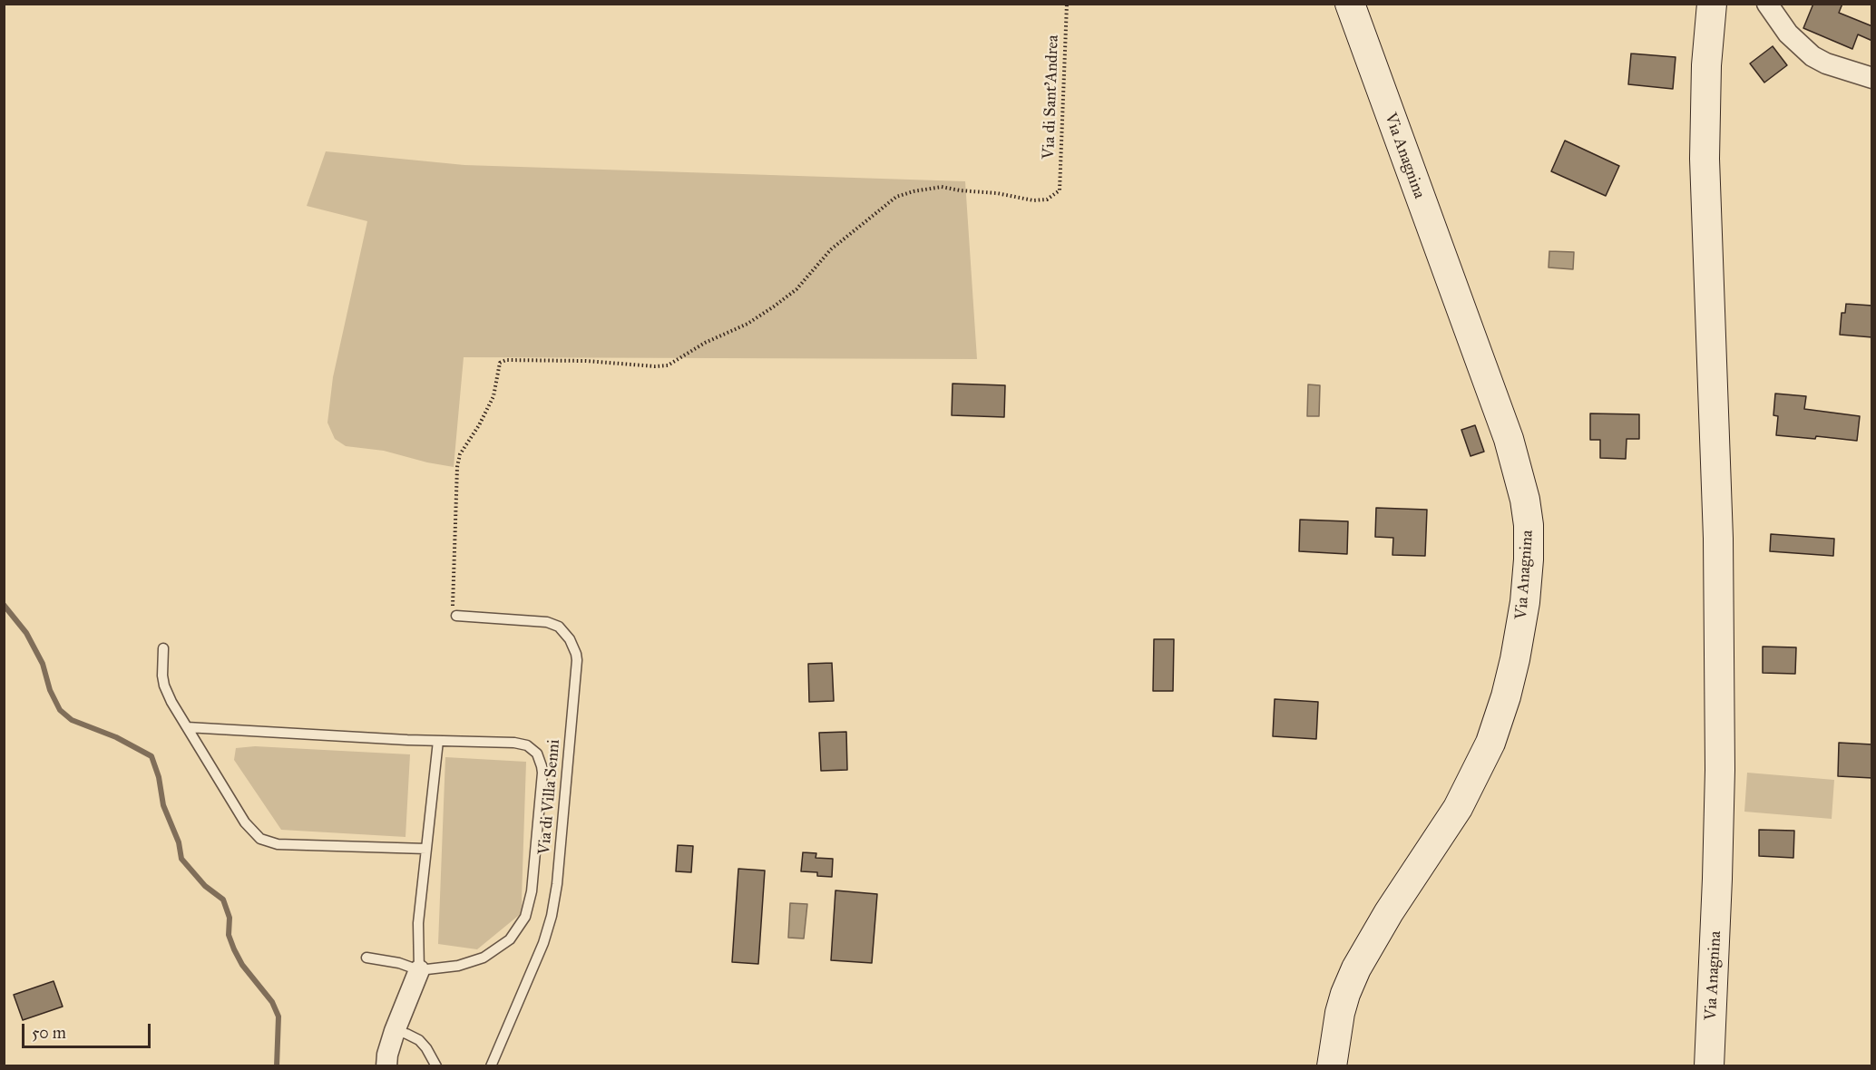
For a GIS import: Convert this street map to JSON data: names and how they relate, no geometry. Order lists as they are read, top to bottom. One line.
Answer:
{"streets":{"main road":["Via Anagnina"],"lane":["Via di Villa Senni"],"path":["Via di Sant'Andrea"]},"crossings":[["Via di Sant'Andrea","Via di Villa Senni"]],"scale_bar":"50 m"}
